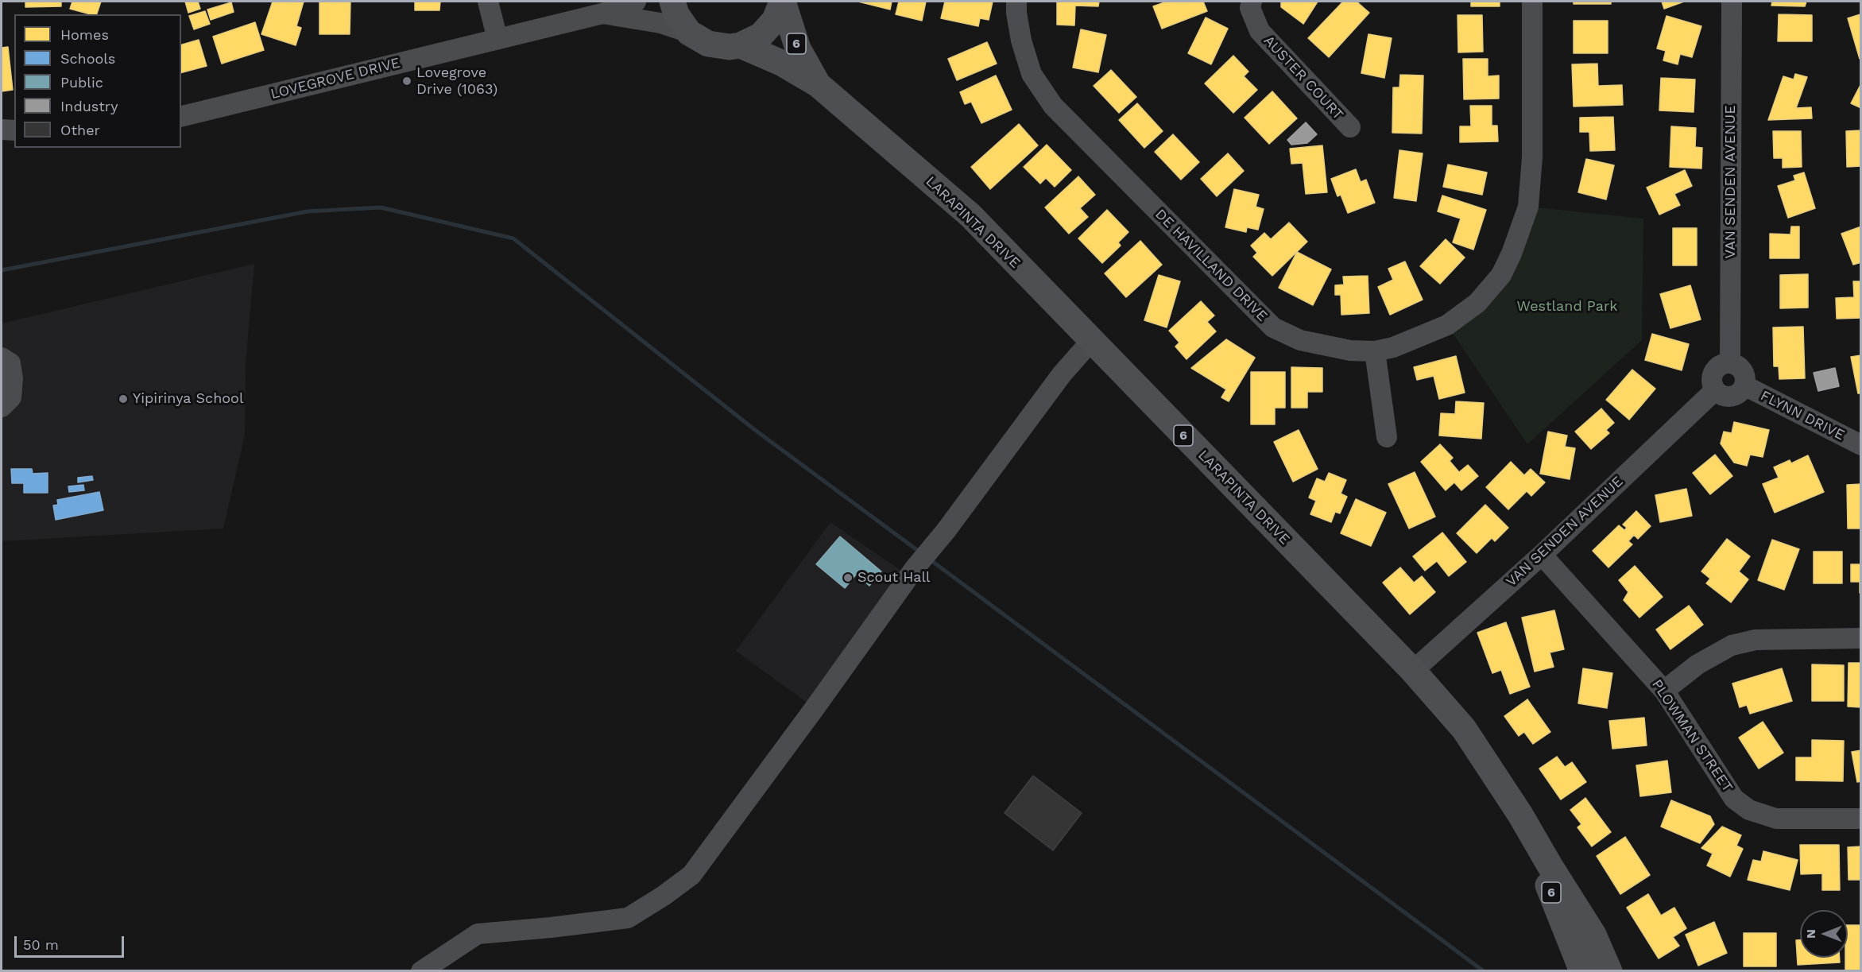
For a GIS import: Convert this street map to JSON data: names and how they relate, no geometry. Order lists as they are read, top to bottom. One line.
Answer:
{"streets":{"main road":["6","LARAPINTA DRIVE"],"street":["AUSTER COURT","LOVEGROVE DRIVE","VAN SENDEN AVENUE","DE HAVILLAND DRIVE","FLYNN DRIVE","PLOWMAN STREET"]},"crossings":[["6","LOVEGROVE DRIVE"],["6","LARAPINTA DRIVE"],["VAN SENDEN AVENUE","LARAPINTA DRIVE"],["VAN SENDEN AVENUE","FLYNN DRIVE"],["VAN SENDEN AVENUE","PLOWMAN STREET"]],"parks":["Westland Park"],"places":["Lovegrove Drive (1063)","Yipirinya School","Scout Hall"],"legend":["Homes","Schools","Public","Industry","Other"],"scale_bar":"50 m","north":"left"}
